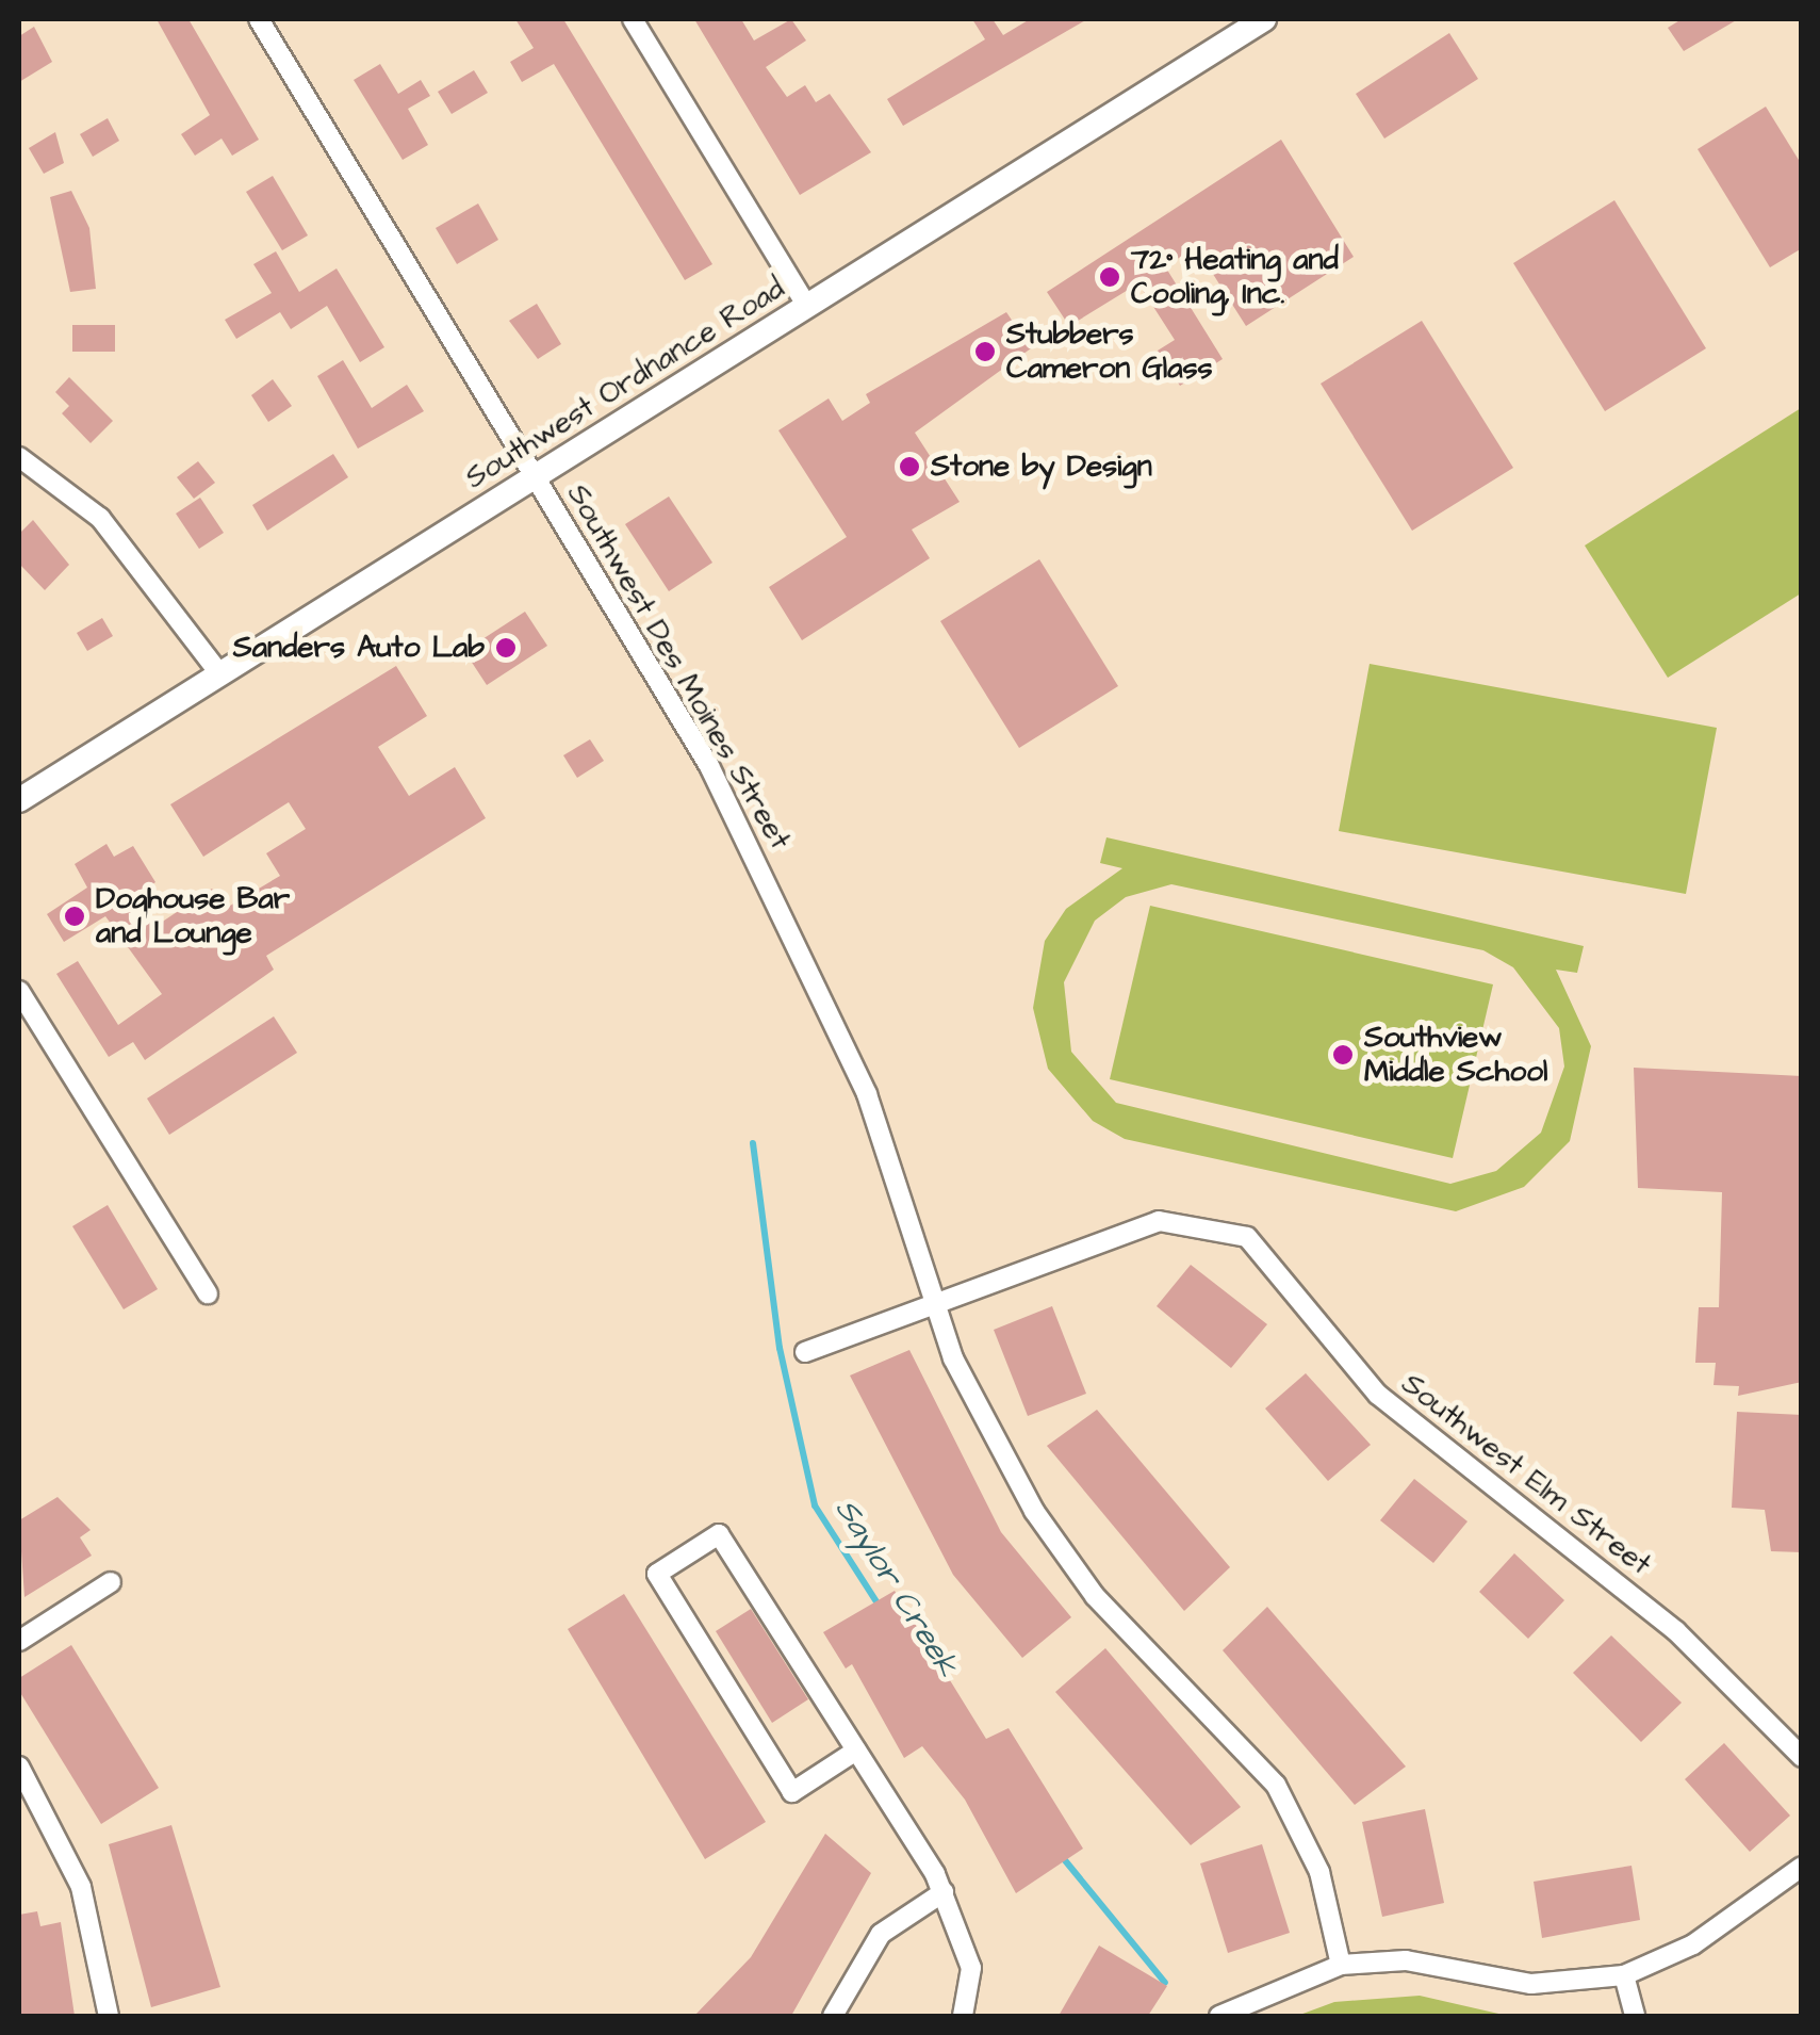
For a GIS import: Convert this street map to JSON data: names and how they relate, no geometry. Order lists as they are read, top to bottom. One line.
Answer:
{"streets":{"street":["Southwest Ordnance Road","Southwest Des Moines Street","Southwest Elm Street"]},"crossings":[["Southwest Ordnance Road","Southwest Des Moines Street"],["Southwest Des Moines Street","Southwest Elm Street"]],"water":["Saylor Creek"],"places":["72° Heating and Cooling, Inc.","Stubbers Cameron Glass","Stone by Design","Sanders Auto Lab","Doghouse Bar and Lounge","Southview Middle School"]}
